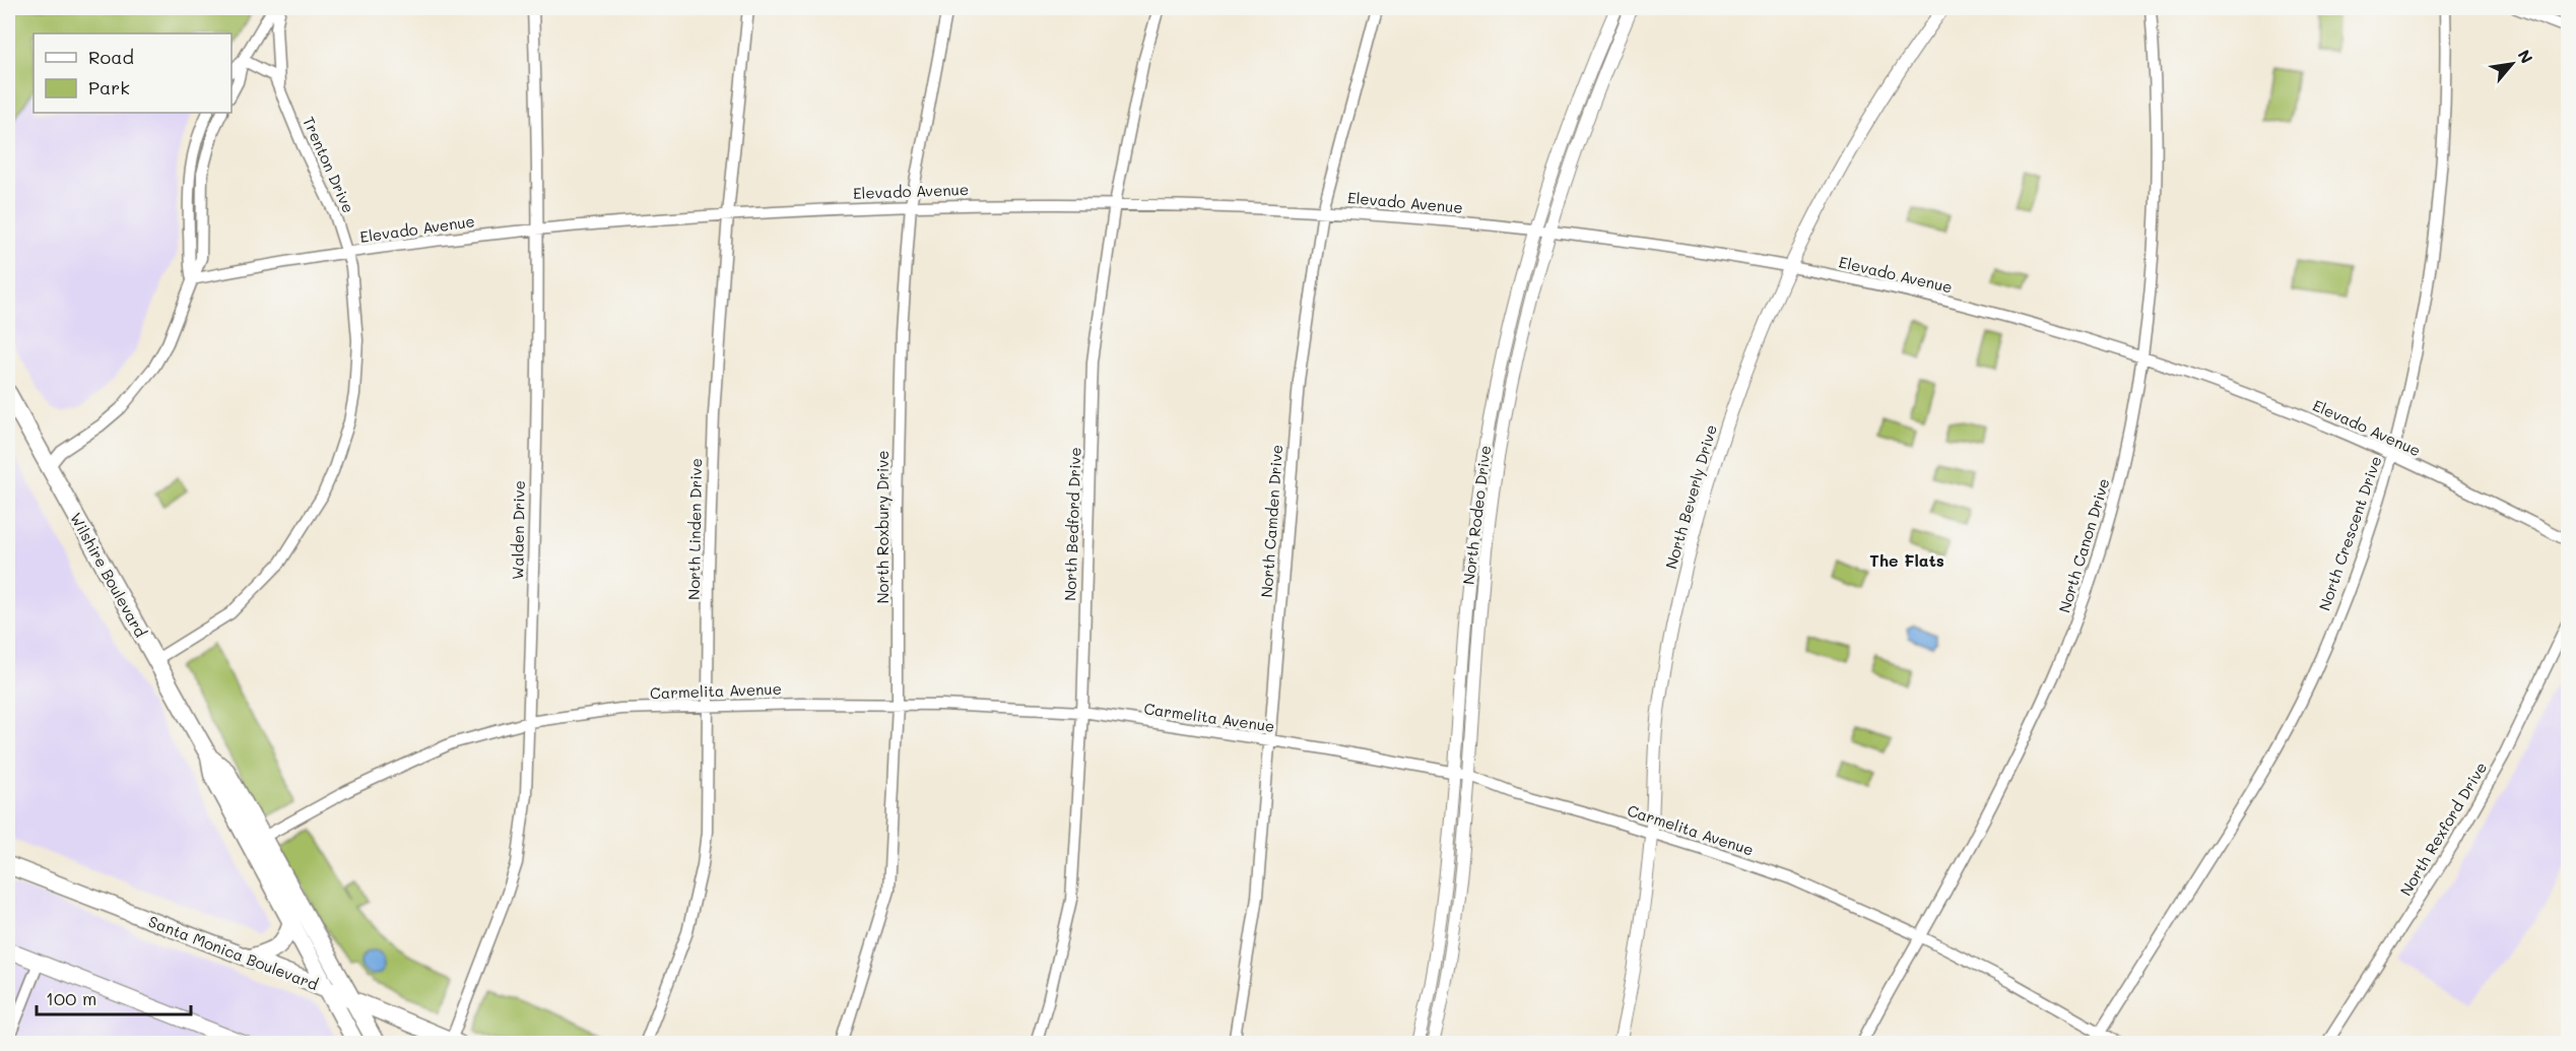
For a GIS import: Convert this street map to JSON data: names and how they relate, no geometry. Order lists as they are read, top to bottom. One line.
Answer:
{"streets":{"main road":["Wilshire Boulevard","Santa Monica Boulevard"],"street":["Trenton Drive","Elevado Avenue","North Beverly Drive","North Rodeo Drive","North Camden Drive","North Bedford Drive","North Roxbury Drive","North Linden Drive","Walden Drive","North Crescent Drive","North Canon Drive","Carmelita Avenue","North Rexford Drive"]},"crossings":[["Trenton Drive","Elevado Avenue"],["Trenton Drive","Wilshire Boulevard"],["Elevado Avenue","North Beverly Drive"],["Elevado Avenue","North Rodeo Drive"],["Elevado Avenue","North Camden Drive"],["Elevado Avenue","North Bedford Drive"],["Elevado Avenue","North Roxbury Drive"],["Elevado Avenue","North Linden Drive"],["Elevado Avenue","Walden Drive"],["Elevado Avenue","North Crescent Drive"],["Elevado Avenue","North Canon Drive"],["North Beverly Drive","Carmelita Avenue"],["North Rodeo Drive","Carmelita Avenue"],["North Camden Drive","Carmelita Avenue"],["North Bedford Drive","Carmelita Avenue"],["North Roxbury Drive","Carmelita Avenue"],["North Linden Drive","Carmelita Avenue"],["Walden Drive","Carmelita Avenue"],["Walden Drive","Santa Monica Boulevard"],["North Crescent Drive","Carmelita Avenue"],["North Canon Drive","Carmelita Avenue"],["Wilshire Boulevard","Carmelita Avenue"],["Wilshire Boulevard","Santa Monica Boulevard"]],"districts":["The Flats"],"legend":["Road","Park"],"scale_bar":"100 m","north":"top right"}
